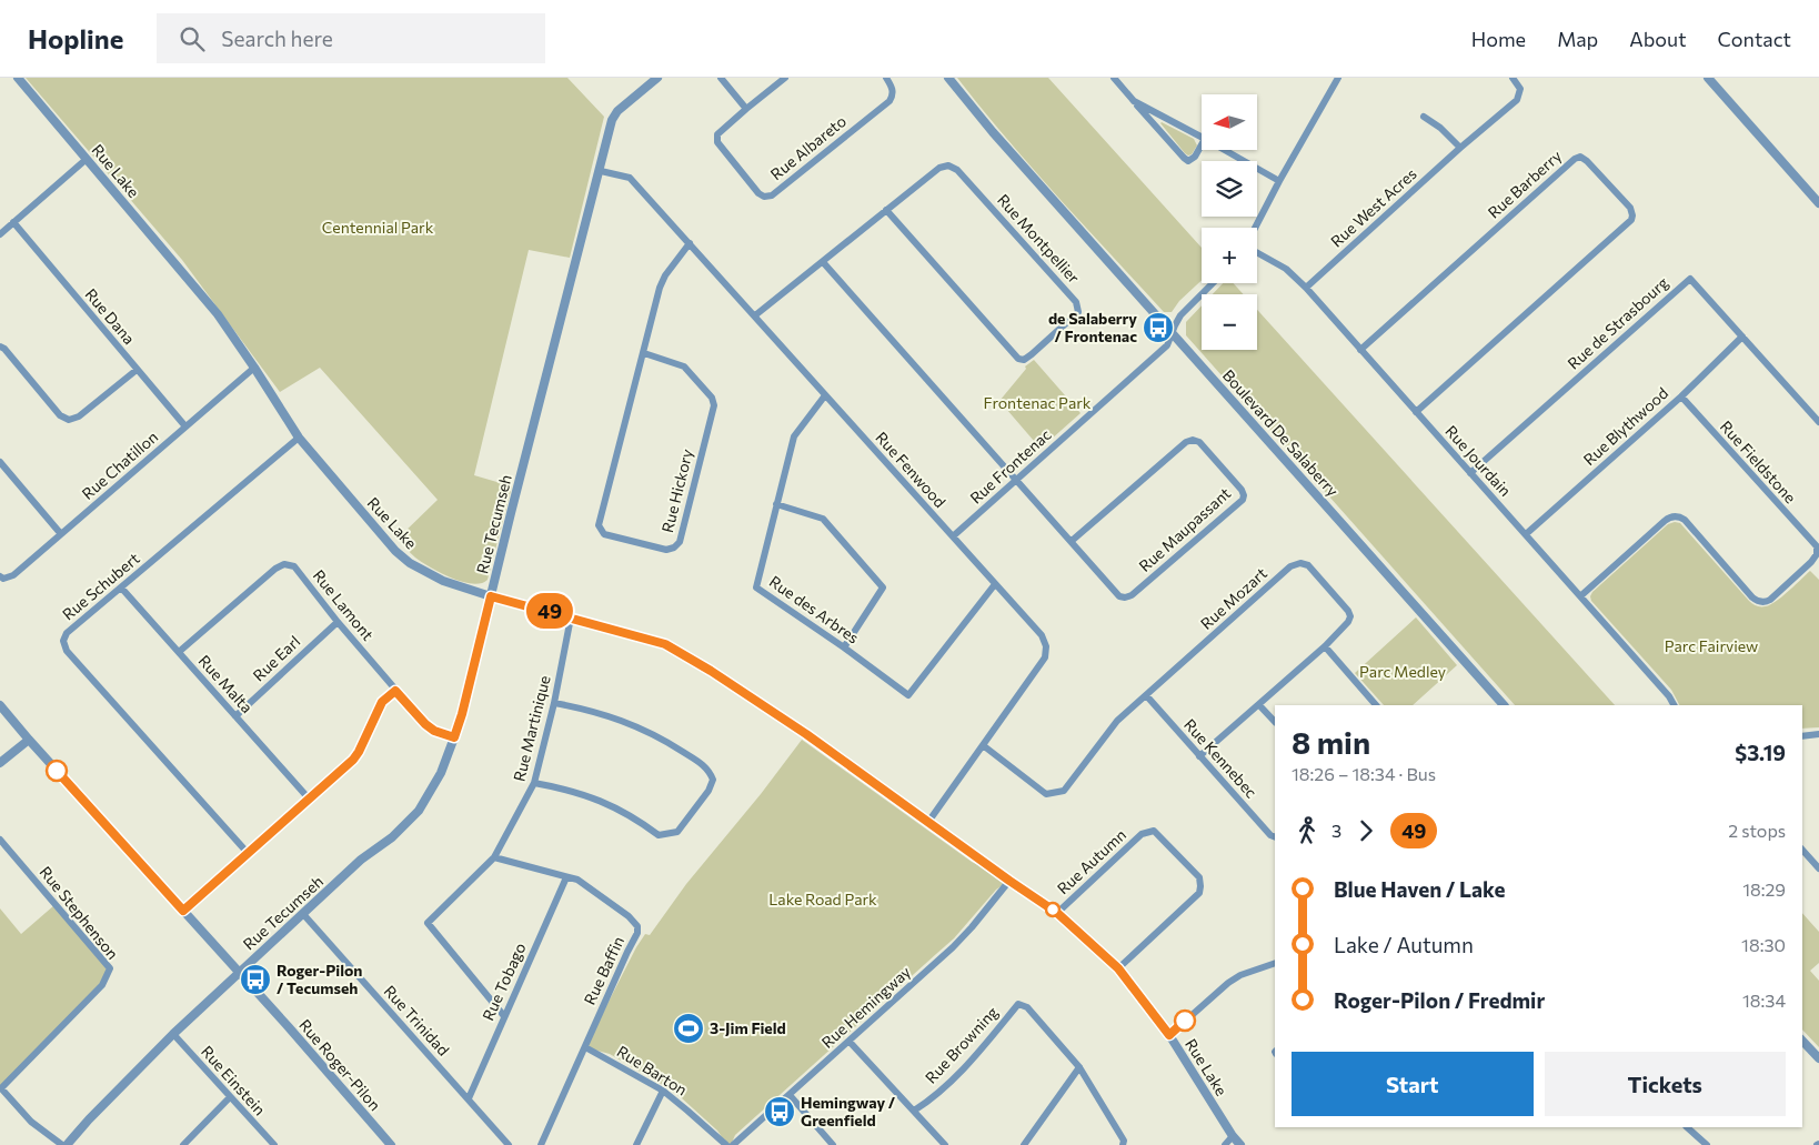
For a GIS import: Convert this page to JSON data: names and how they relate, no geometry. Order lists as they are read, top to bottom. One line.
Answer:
{"streets":{"street":["Rue Albareto","Rue Lake","Rue Barberry","Rue West Acres","Rue Montpellier","Rue Dana","Rue de Strasbourg","Rue Blythwood","Boulevard De Salaberry","Rue Jourdain","Rue Fieldstone","Rue Chatillon","Rue Frontenac","Rue Fenwood","Rue Hickory","Rue Tecumseh","Rue Maupassant","Rue Schubert","Rue Mozart","Rue Lamont","Rue des Arbres","Rue Earl","Rue Malta","Rue Martinique","Rue Kennebec","Rue Autumn","Rue Stephenson","Rue Baffin","Rue Tobago","Rue Hemingway","Rue Trinidad","Rue Browning","Rue Roger-Pilon","Rue Barton","Rue Einstein"]},"crossings":[["Rue Lake","Rue Chatillon"],["Rue Lake","Rue Fenwood"],["Rue Lake","Rue Tecumseh"],["Rue Lake","Rue Schubert"],["Rue Lake","Rue Martinique"],["Rue Lake","Rue Autumn"],["Rue Lake","Rue Hemingway"],["Rue Barberry","Rue Jourdain"],["Rue West Acres","Rue Jourdain"],["Rue Montpellier","Rue Fenwood"],["Rue Montpellier","Rue Maupassant"],["Rue Dana","Rue Chatillon"],["Rue de Strasbourg","Rue Blythwood"],["Rue de Strasbourg","Rue Jourdain"],["Rue Blythwood","Rue Jourdain"],["Rue Blythwood","Rue Fieldstone"],["Boulevard De Salaberry","Rue Frontenac"],["Rue Jourdain","Rue Fieldstone"],["Rue Frontenac","Rue Fenwood"],["Rue Frontenac","Rue Maupassant"],["Rue Fenwood","Rue Hickory"],["Rue Fenwood","Rue Tecumseh"],["Rue Fenwood","Rue Mozart"],["Rue Fenwood","Rue des Arbres"],["Rue Tecumseh","Rue Lamont"],["Rue Tecumseh","Rue Trinidad"],["Rue Tecumseh","Rue Roger-Pilon"],["Rue Tecumseh","Rue Einstein"],["Rue Schubert","Rue Malta"],["Rue Mozart","Rue Kennebec"],["Rue Lamont","Rue Earl"],["Rue Lamont","Rue Malta"],["Rue Earl","Rue Malta"],["Rue Martinique","Rue Baffin"],["Rue Martinique","Rue Tobago"],["Rue Baffin","Rue Tobago"],["Rue Baffin","Rue Barton"],["Rue Tobago","Rue Trinidad"]],"parks":["Centennial Park","Frontenac Park","Parc Fairview","Parc Medley","Lake Road Park"],"places":{"bus stop":["de Salaberry / Frontenac","Roger-Pilon / Tecumseh","Hemingway / Greenfield"],"sports":["3-Jim Field"]},"lines":["bus line 49"],"north":"left","page":{"header":"Hopline","search":"Search here","nav":["Home","Map","About","Contact"],"on_map":"49","map_buttons":["+","−"],"heading":["8 min","18:26 – 18:34 · Bus","$3.19"],"legs":["3","49","2 stops"],"list":[{"name":"Blue Haven / Lake","value":"18:29"},{"name":"Lake / Autumn","value":"18:30"},{"name":"Roger-Pilon / Fredmir","value":"18:34"}],"buttons":["Start","Tickets"]}}
